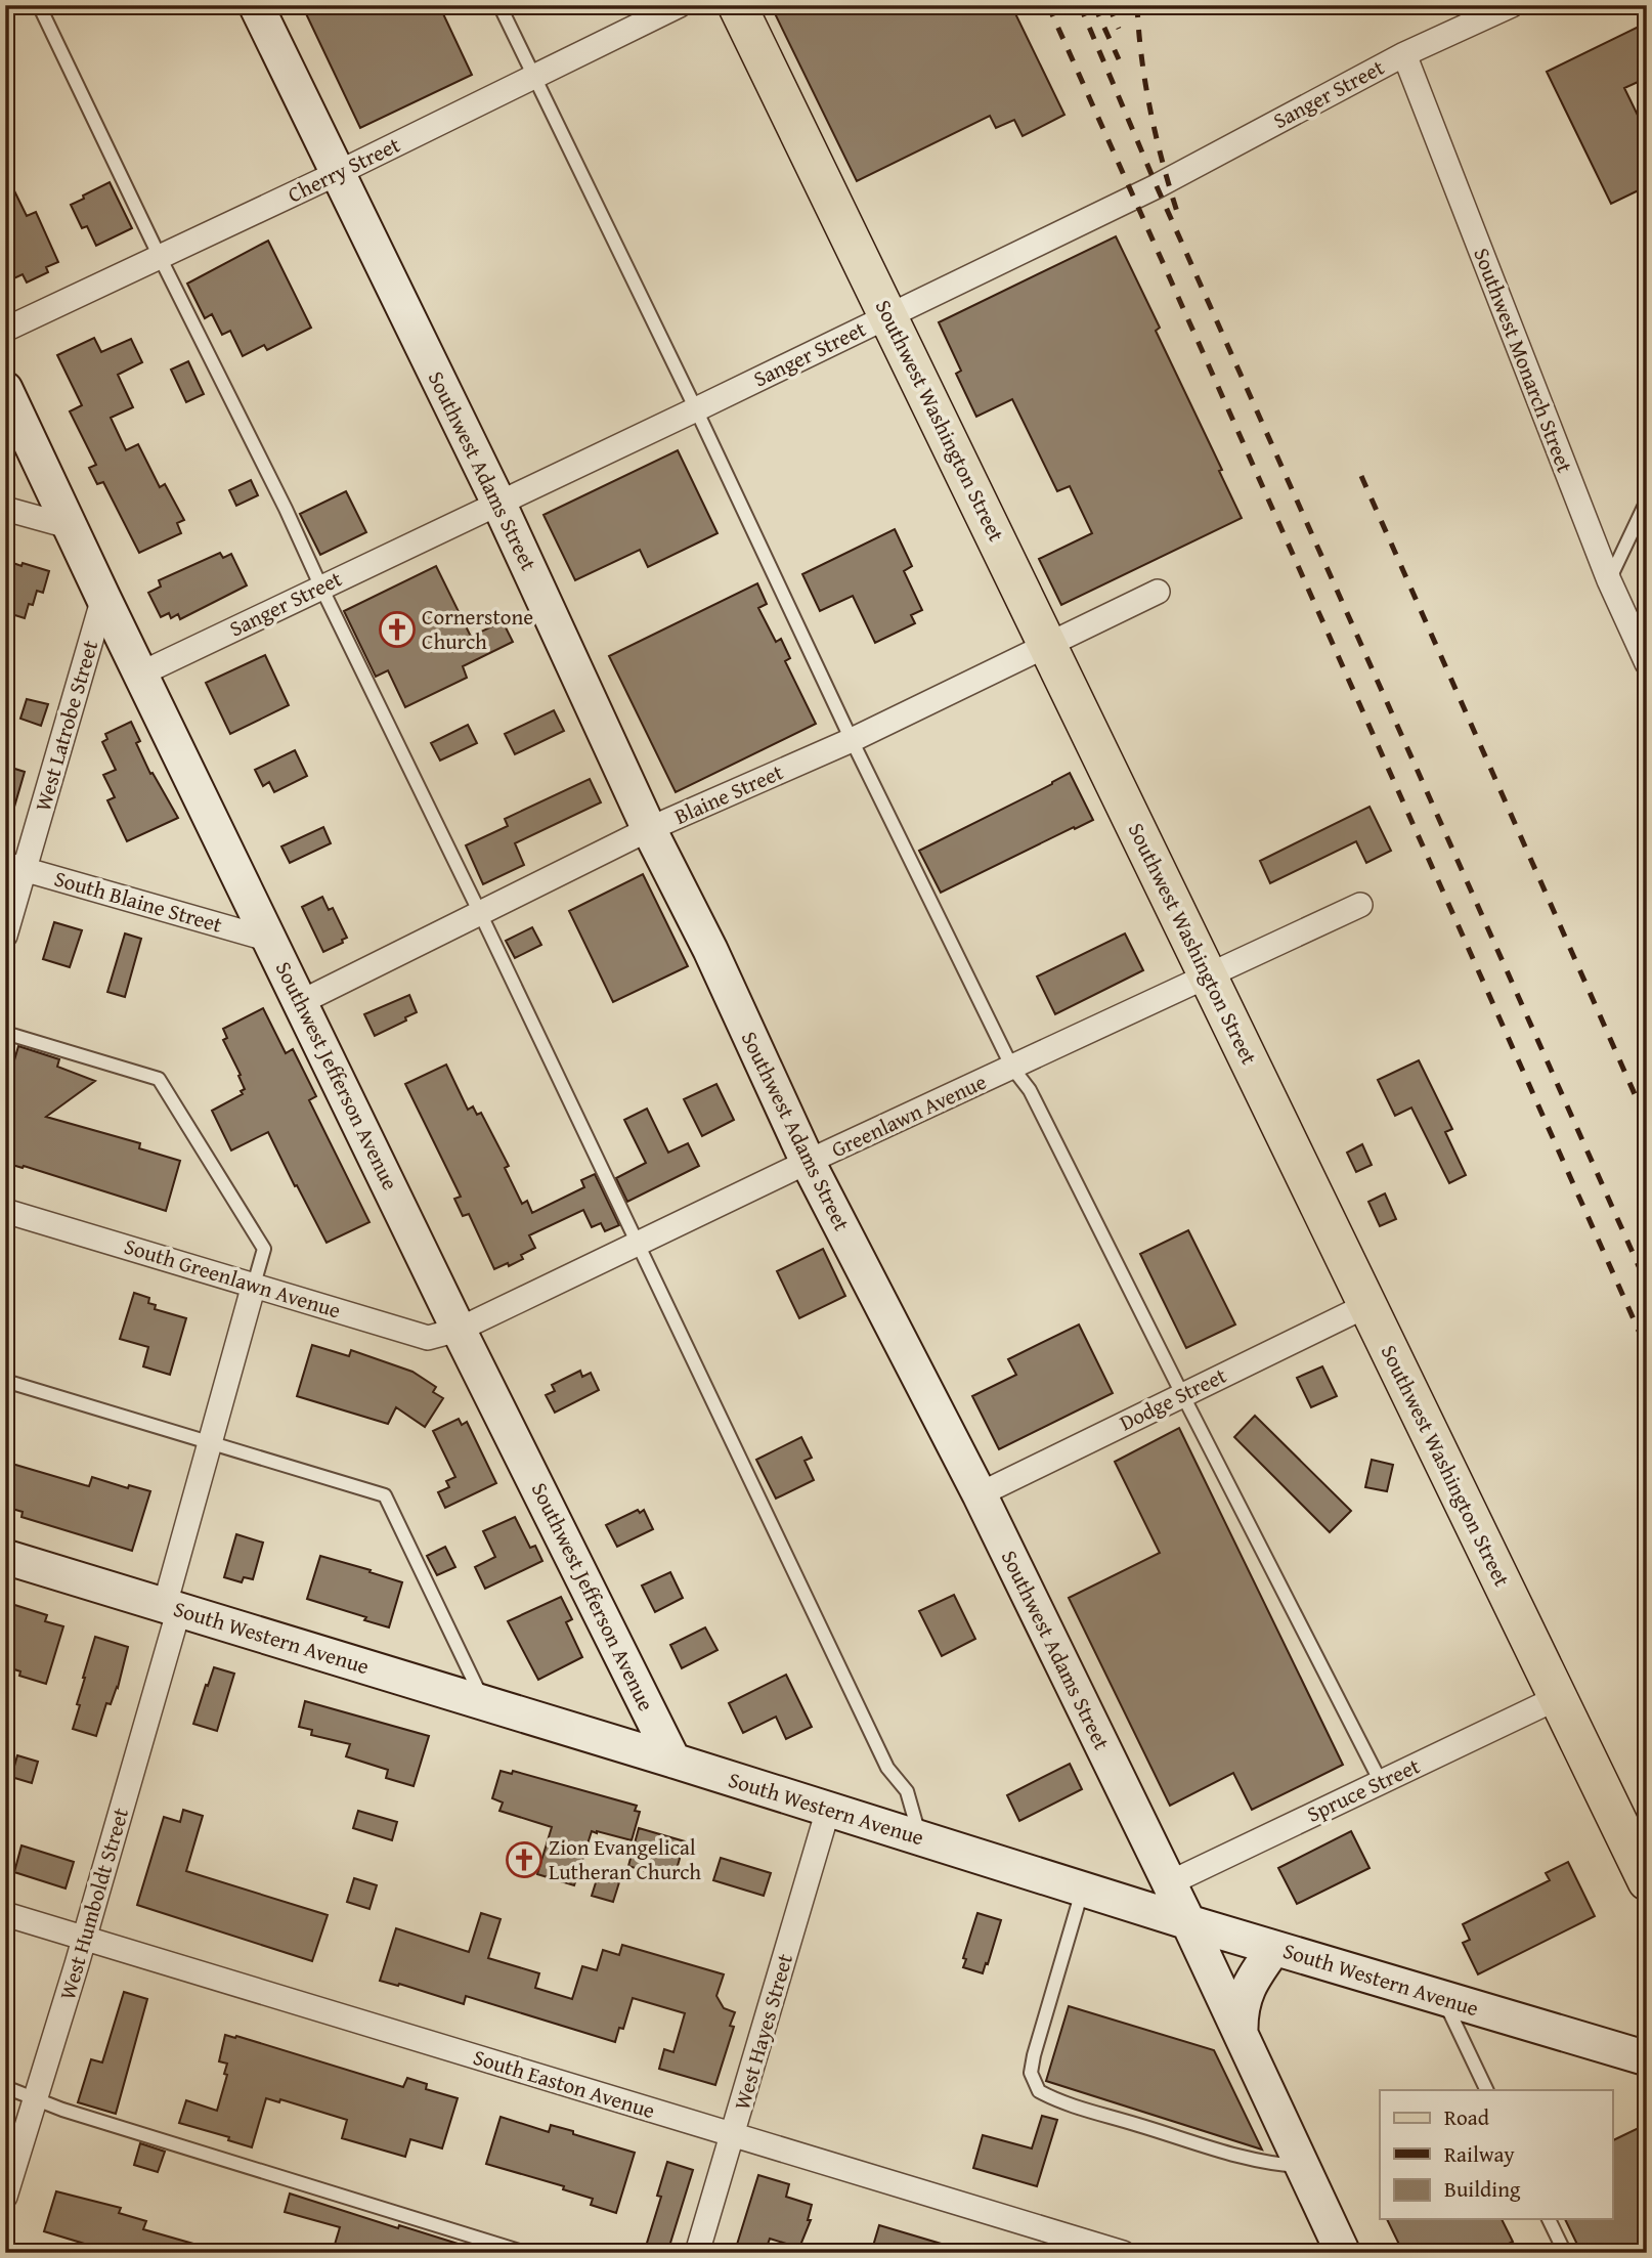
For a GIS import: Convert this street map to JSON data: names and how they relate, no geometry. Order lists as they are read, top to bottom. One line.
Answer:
{"streets":{"main road":["Southwest Washington Street","Southwest Adams Street","Southwest Jefferson Avenue","South Western Avenue"],"street":["Sanger Street","Cherry Street","Southwest Monarch Street","West Latrobe Street","Blaine Street","South Blaine Street","Greenlawn Avenue","South Greenlawn Avenue","Dodge Street","Spruce Street","West Humboldt Street","West Hayes Street","South Easton Avenue"]},"crossings":[["Sanger Street","Southwest Monarch Street"],["Sanger Street","Southwest Washington Street"],["Sanger Street","Southwest Adams Street"],["Sanger Street","Southwest Jefferson Avenue"],["Cherry Street","Southwest Adams Street"],["Southwest Washington Street","Blaine Street"],["Southwest Washington Street","Greenlawn Avenue"],["Southwest Washington Street","Dodge Street"],["Southwest Washington Street","Spruce Street"],["Southwest Adams Street","Blaine Street"],["Southwest Adams Street","Greenlawn Avenue"],["Southwest Adams Street","Dodge Street"],["Southwest Adams Street","South Western Avenue"],["Southwest Adams Street","Spruce Street"],["West Latrobe Street","South Blaine Street"],["West Latrobe Street","Southwest Jefferson Avenue"],["Blaine Street","Southwest Jefferson Avenue"],["South Blaine Street","Southwest Jefferson Avenue"],["Southwest Jefferson Avenue","Greenlawn Avenue"],["Southwest Jefferson Avenue","South Greenlawn Avenue"],["Southwest Jefferson Avenue","South Western Avenue"],["Greenlawn Avenue","South Greenlawn Avenue"],["South Greenlawn Avenue","West Humboldt Street"],["South Western Avenue","West Humboldt Street"],["South Western Avenue","West Hayes Street"],["West Humboldt Street","South Easton Avenue"],["West Hayes Street","South Easton Avenue"]],"places":{"church":["Cornerstone Church","Zion Evangelical Lutheran Church"]},"legend":["Road","Railway","Building"]}
